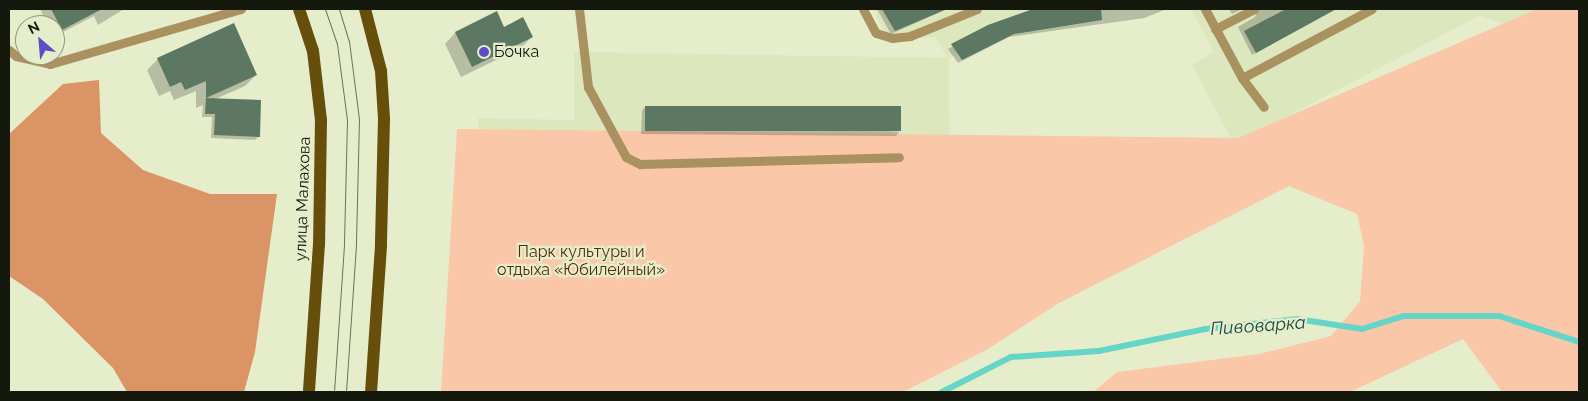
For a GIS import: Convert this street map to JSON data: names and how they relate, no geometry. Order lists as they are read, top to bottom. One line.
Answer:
{"streets":{"main road":["улица Малахова"]},"water":["Пивоварка"],"parks":["Парк культуры и отдыха «Юбилейный»"],"places":["Бочка"],"north":"top left"}
